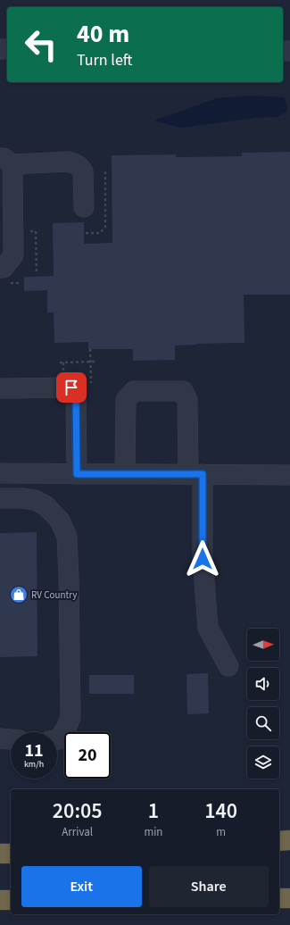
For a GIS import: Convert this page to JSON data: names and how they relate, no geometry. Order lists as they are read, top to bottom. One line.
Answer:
{"places":{"shop":["RV Country"]},"north":"right","page":{"turn":["40 m","Turn left"],"speed":"11 km/h","limit":"20","eta":["20:05","Arrival","1","min","140","m"],"buttons":["Exit","Share"]}}
